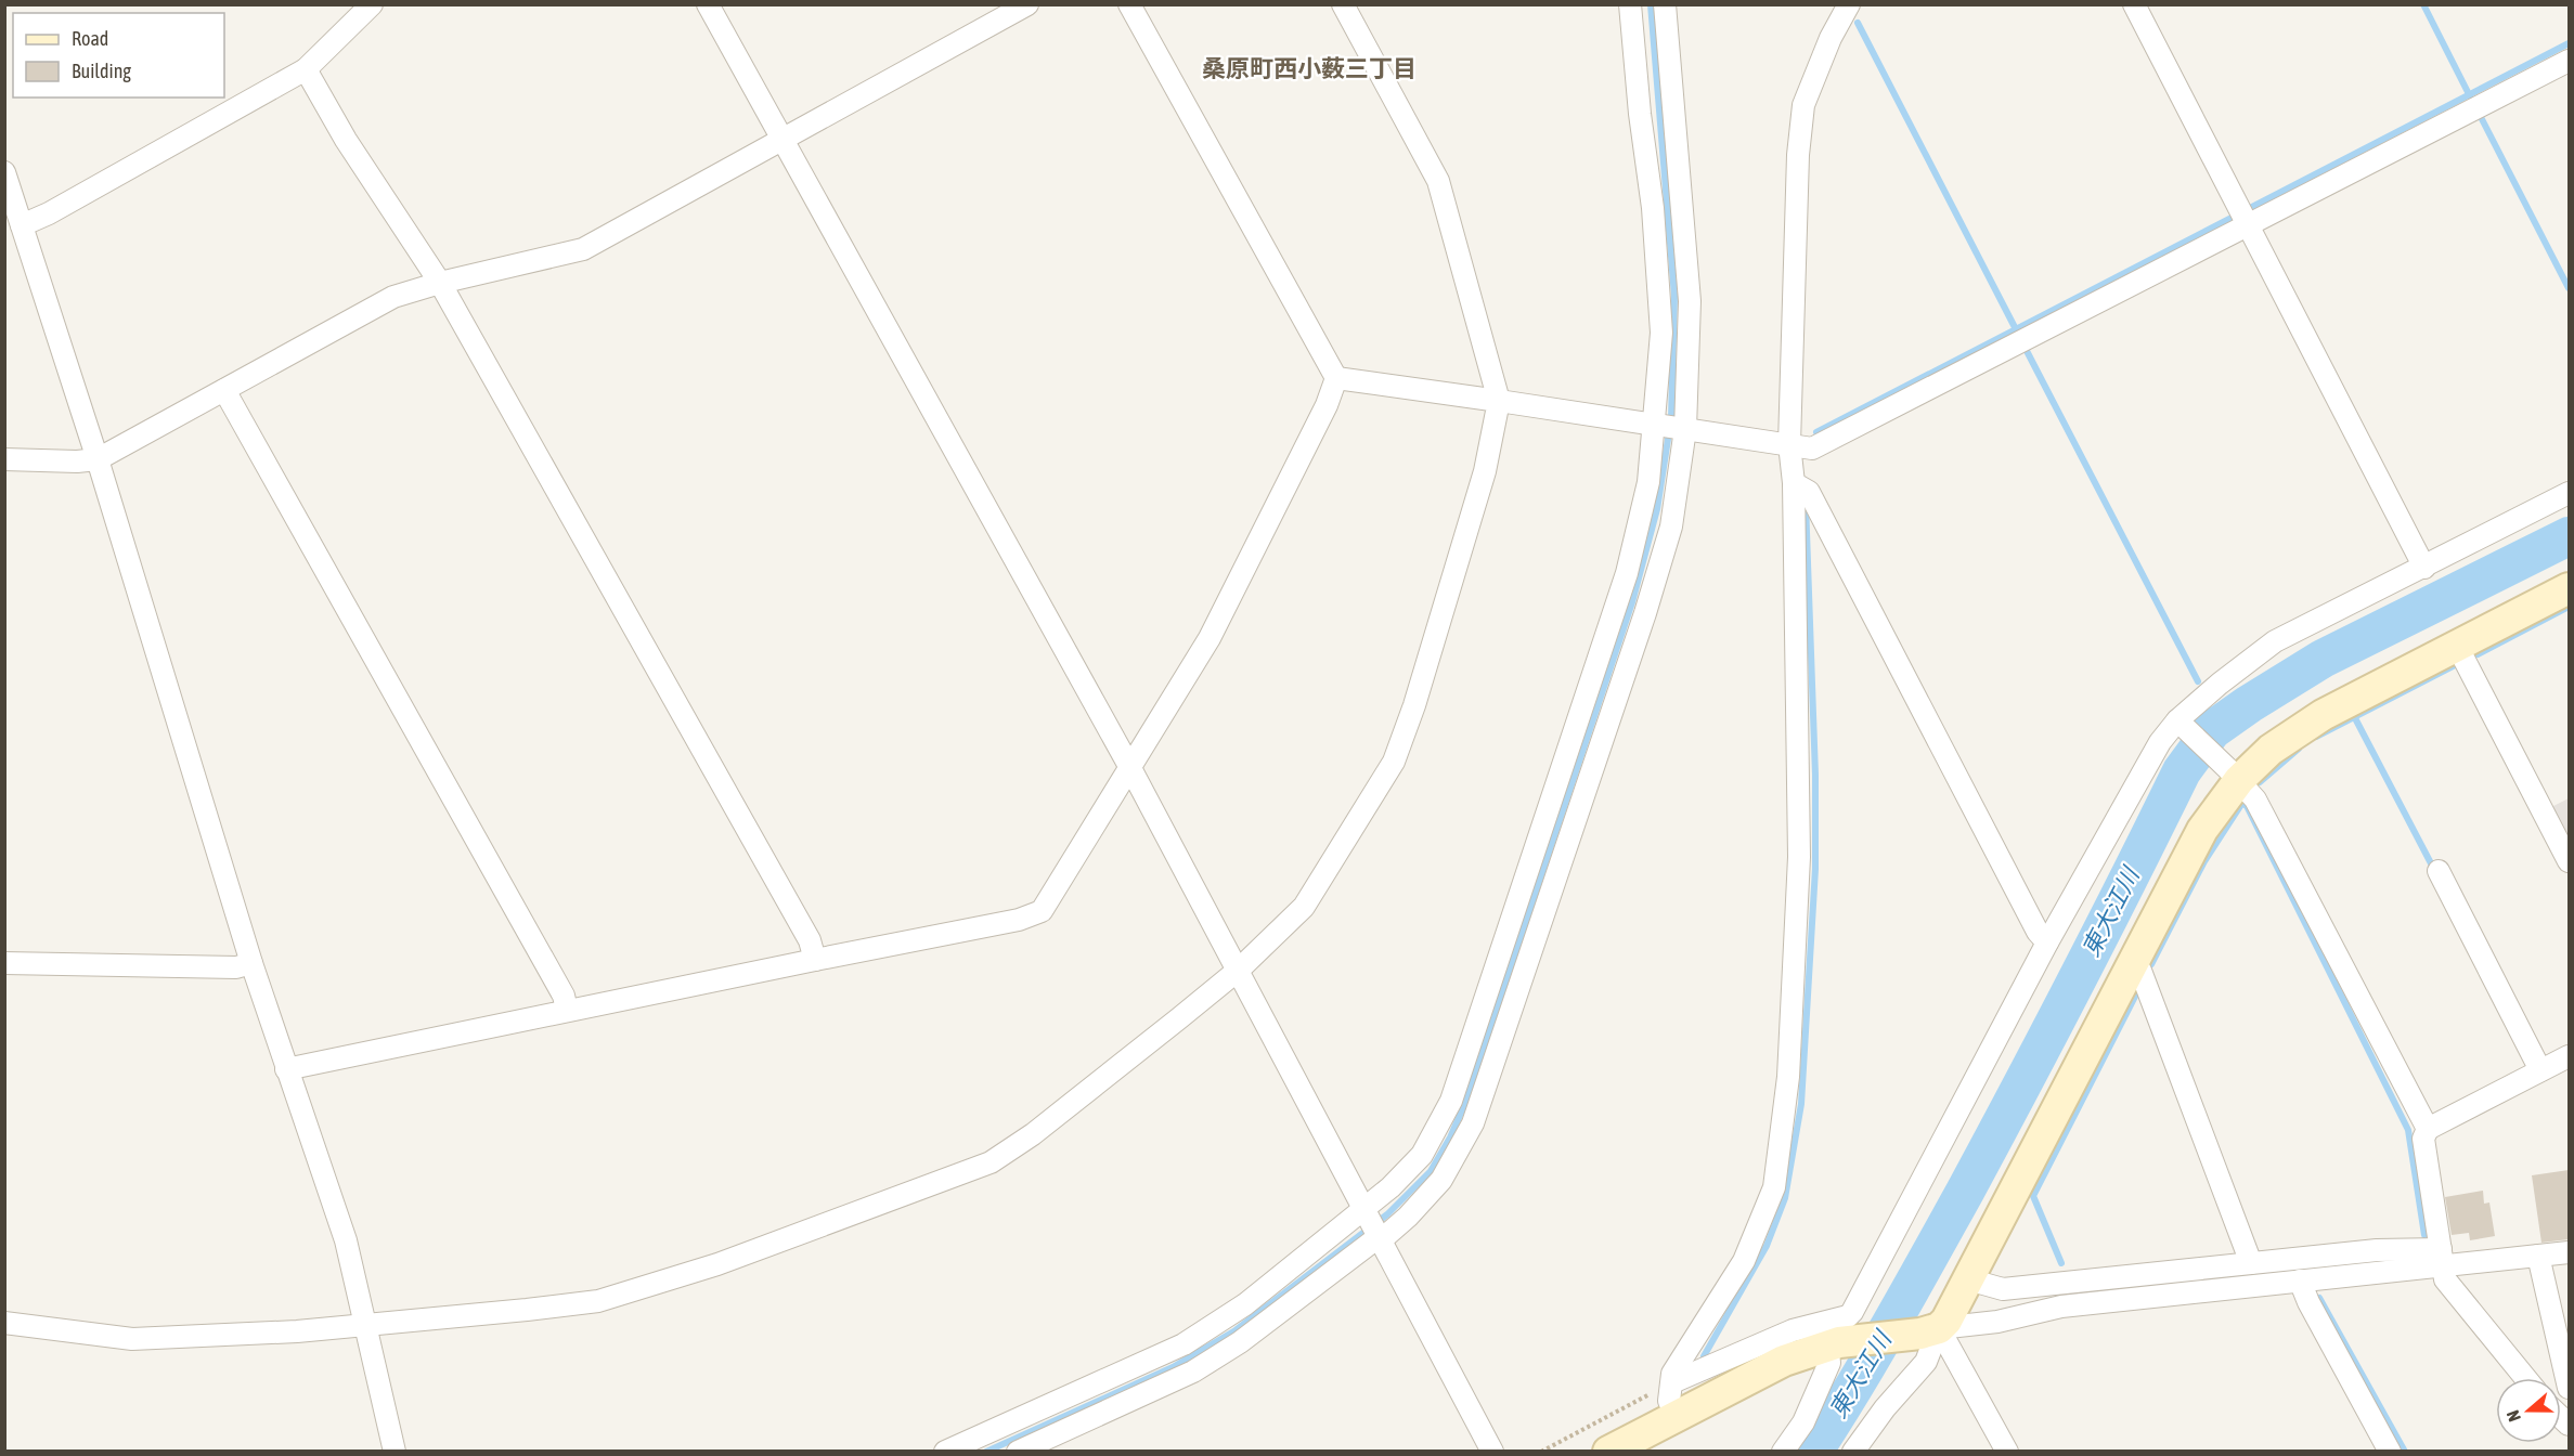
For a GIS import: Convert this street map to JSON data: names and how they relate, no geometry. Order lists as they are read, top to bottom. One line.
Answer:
{"districts":["桑原町西小薮三丁目"],"water":["東大江川"],"legend":["Road","Building"],"north":"left"}
